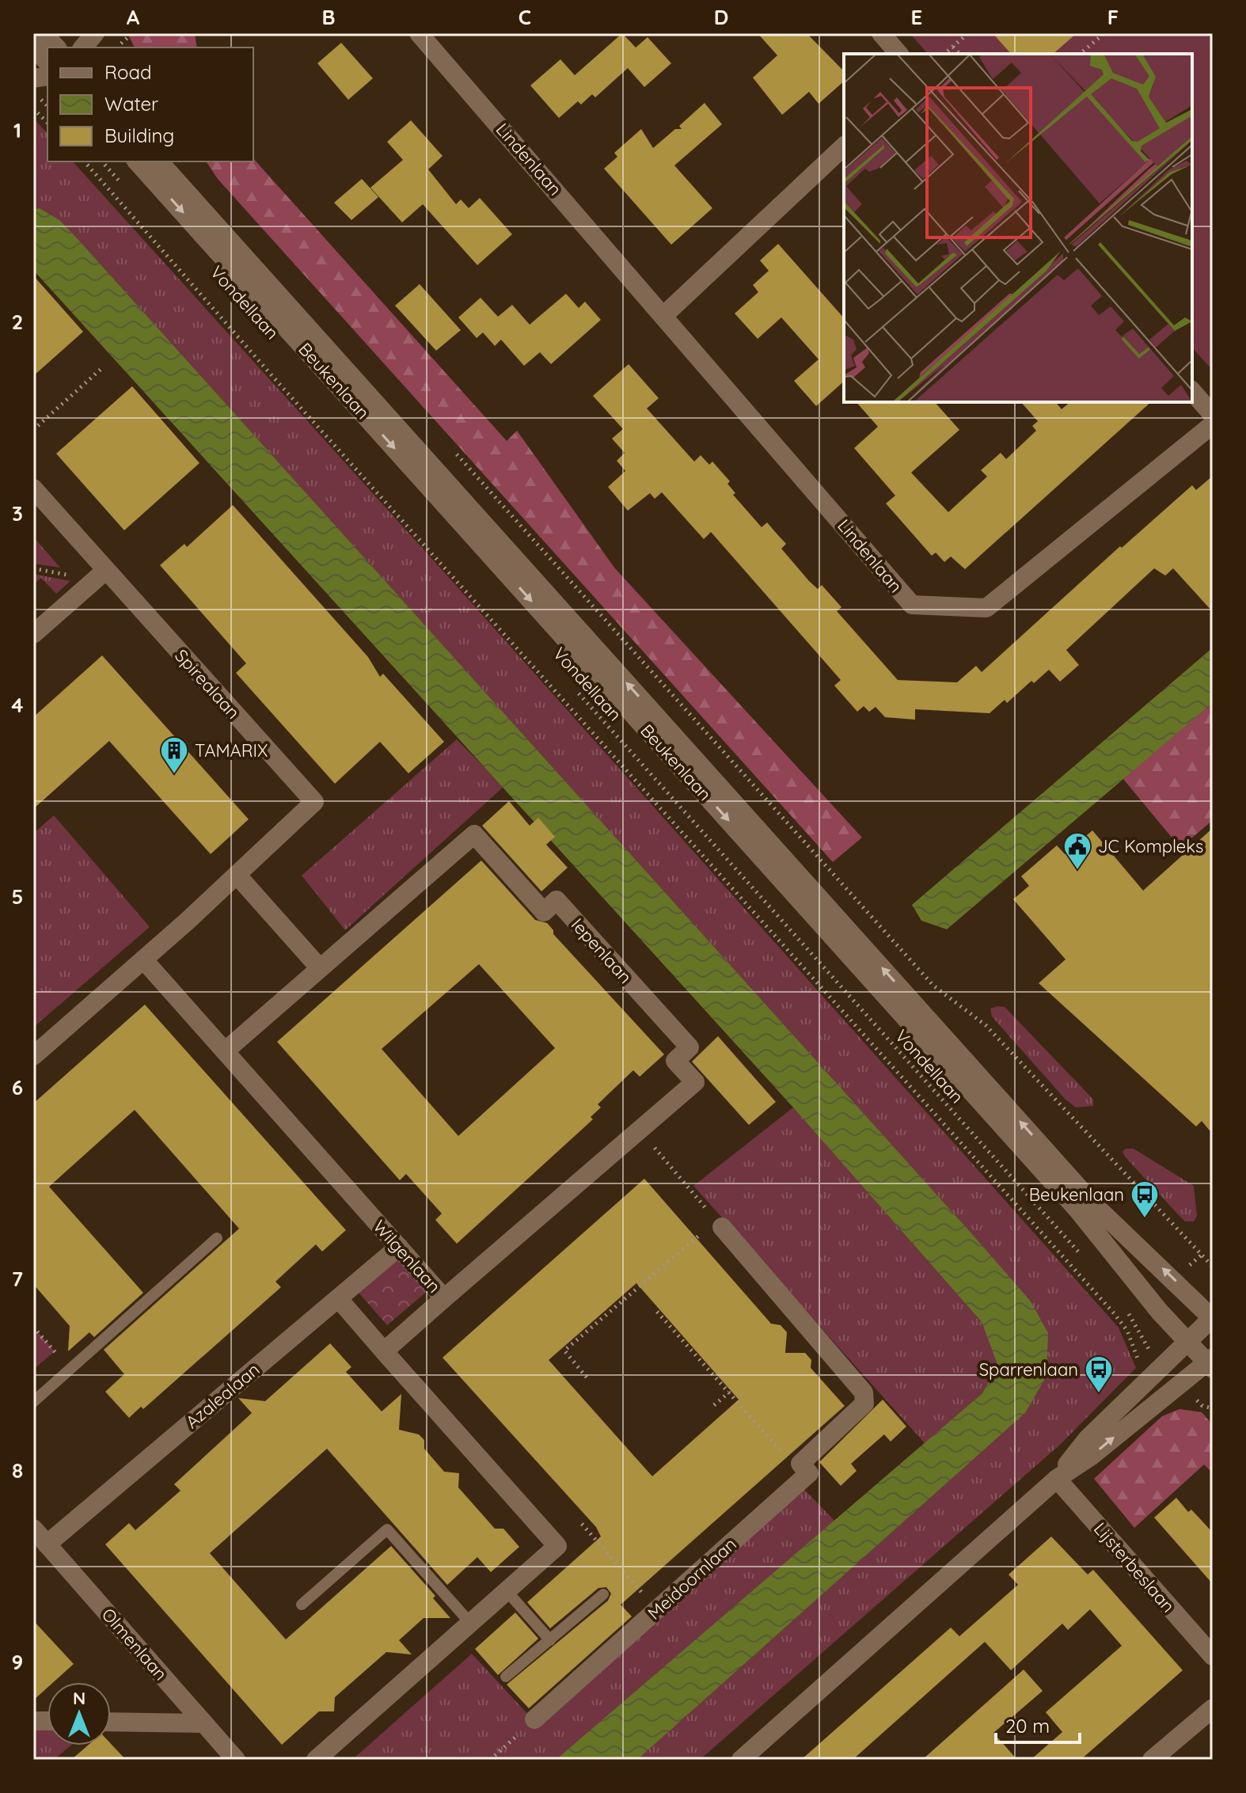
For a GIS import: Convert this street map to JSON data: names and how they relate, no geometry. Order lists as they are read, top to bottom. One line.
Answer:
{"streets":{"street":["Lindenlaan","Beukenlaan","Spirealaan","Iepenlaan","Wilgenlaan","Azalealaan","Lijsterbeslaan","Meidoornlaan","Olmenlaan"],"path":["Vondellaan"]},"crossings":[["Spirealaan","Wilgenlaan"],["Wilgenlaan","Azalealaan"],["Azalealaan","Olmenlaan"]],"places":{"building":["TAMARIX"],"public building":["JC Kompleks"],"bus stop":["Beukenlaan","Sparrenlaan"]},"legend":["Road","Water","Building"],"scale_bar":"20 m","north":"top","grid":{"columns":["A","B","C","D","E","F"],"rows":["1","2","3","4","5","6","7","8","9"]}}
